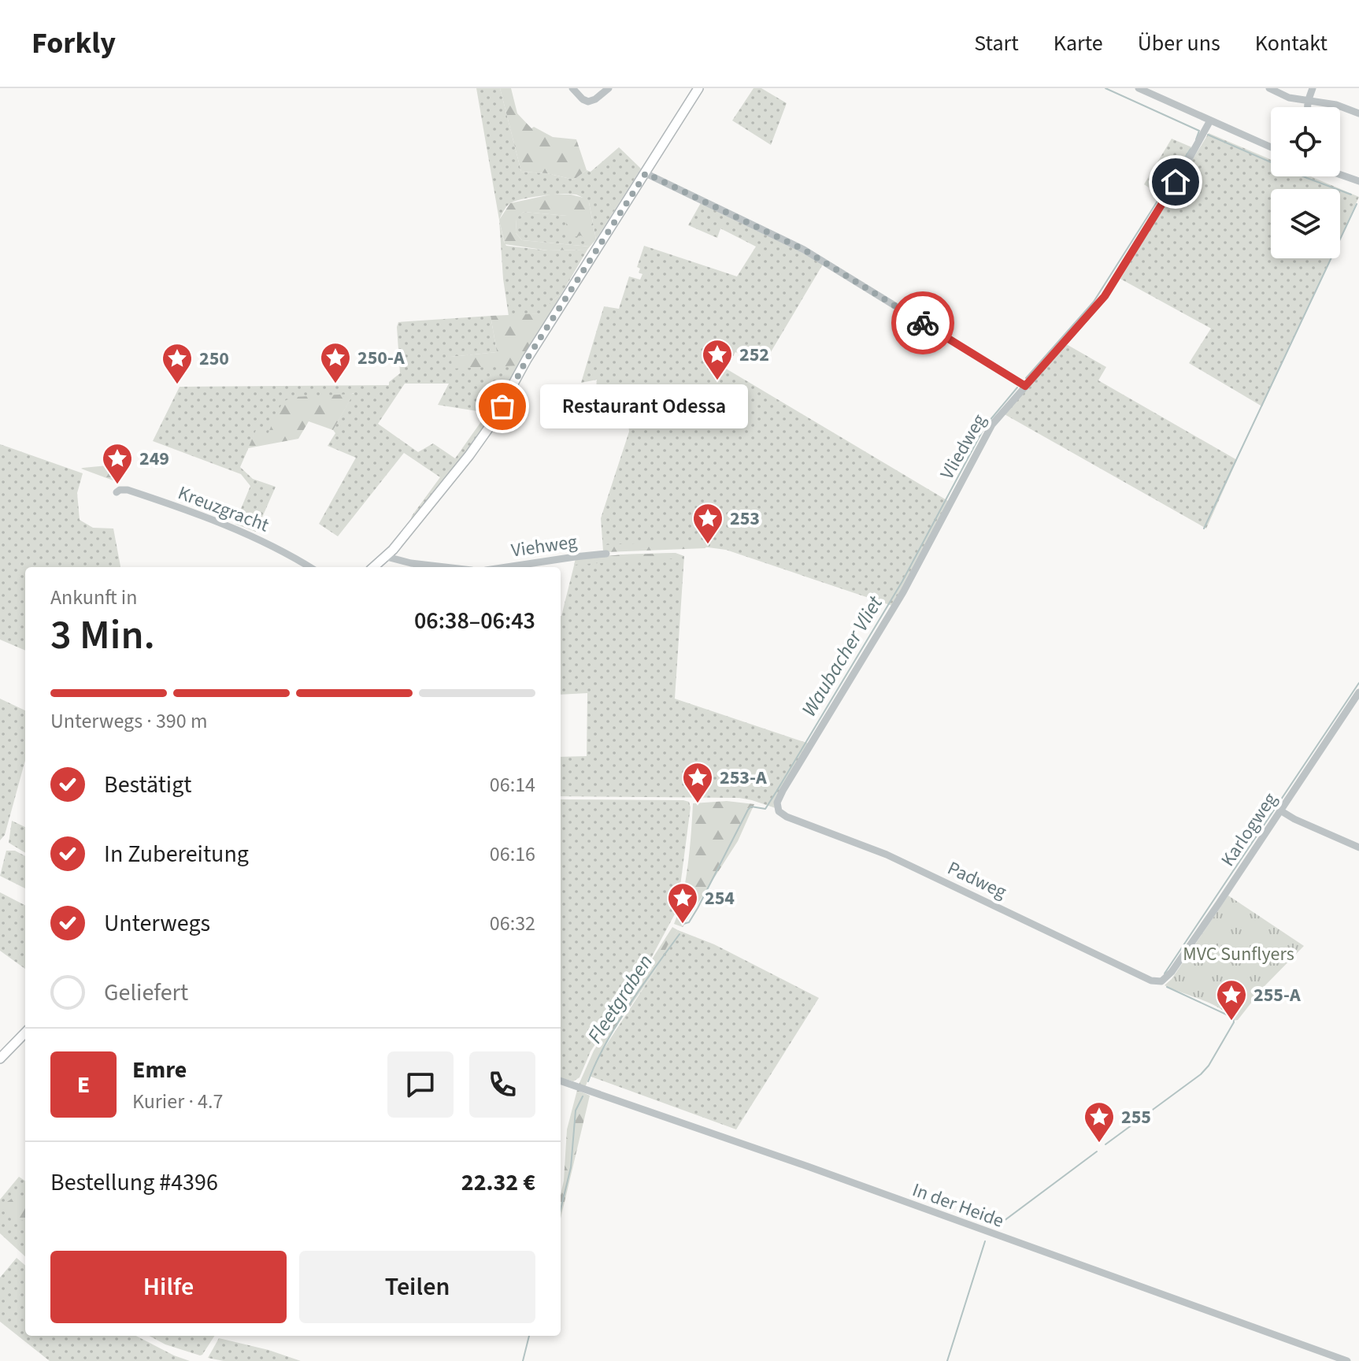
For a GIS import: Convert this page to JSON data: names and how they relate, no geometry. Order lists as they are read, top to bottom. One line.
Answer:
{"streets":{"street":["Vliedweg","Kreuzgracht","Viehweg","Karlogweg","Padweg","In der Heide"]},"crossings":[["Vliedweg","Padweg"],["Karlogweg","Padweg"]],"water":["Waubacher Vliet","Fleetgraben"],"parks":["MVC Sunflyers"],"places":{"place":["252","250-A","250","249","253","253-A","254","255-A","255"],"other":["Restaurant Odessa"]},"page":{"header":"Forkly","nav":["Start","Karte","Über uns","Kontakt"],"bubble":"Restaurant Odessa","heading":["3 Min.","Ankunft in","06:38–06:43"],"panel":["Emre","Kurier · 4.7","Bestellung #4396","22.32 €"],"bar":"Unterwegs · 390 m","list":[["Bestätigt","06:14"],["In Zubereitung","06:16"],["Unterwegs","06:32"],"Geliefert"],"round":"E","buttons":["Hilfe","Teilen"]}}
